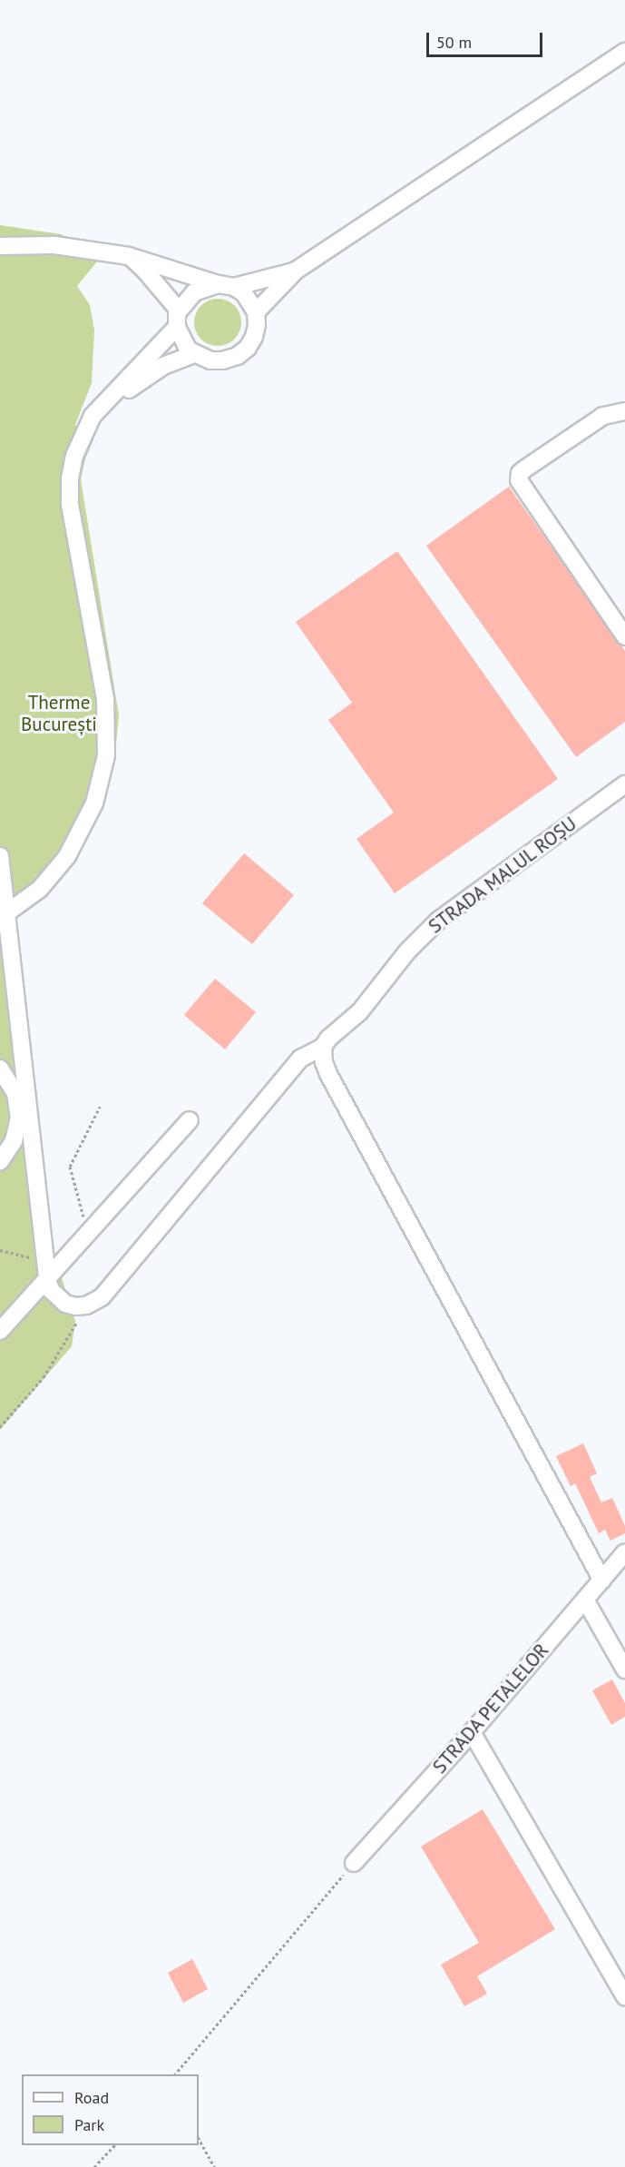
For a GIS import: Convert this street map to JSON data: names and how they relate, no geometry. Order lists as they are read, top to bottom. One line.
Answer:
{"streets":{"street":["STRADA MALUL ROȘU","STRADA PETALELOR"]},"parks":["Therme București"],"legend":["Road","Park"],"scale_bar":"50 m"}
